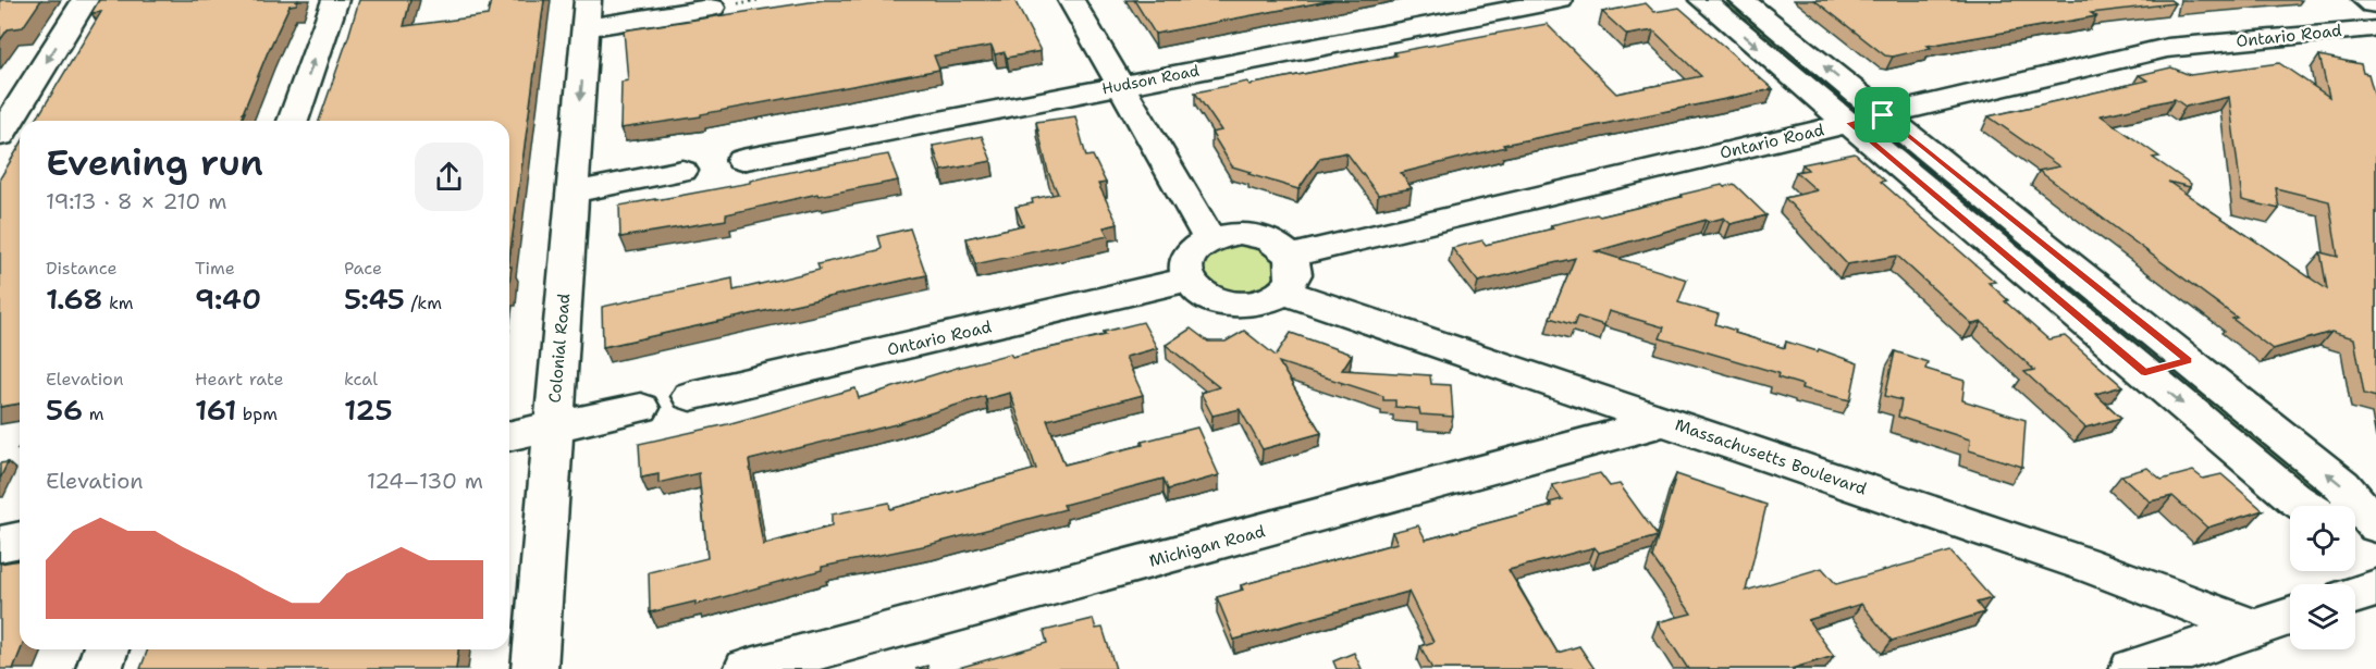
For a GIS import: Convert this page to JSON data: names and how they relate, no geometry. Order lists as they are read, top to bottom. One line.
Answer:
{"streets":{"street":["Ontario Road","Hudson Road","Colonial Road","Massachusetts Boulevard","Michigan Road"]},"crossings":[["Ontario Road","Massachusetts Boulevard"],["Massachusetts Boulevard","Michigan Road"]],"page":{"heading":["Evening run","19:13 · 8 × 210 m"],"stats":[["Distance","1.68 km"],["Time","9:40"],["Pace","5:45 /km"],["Elevation","56 m"],["Heart rate","161 bpm"],["kcal","125"]],"chart":["Elevation","124–130 m"]}}
